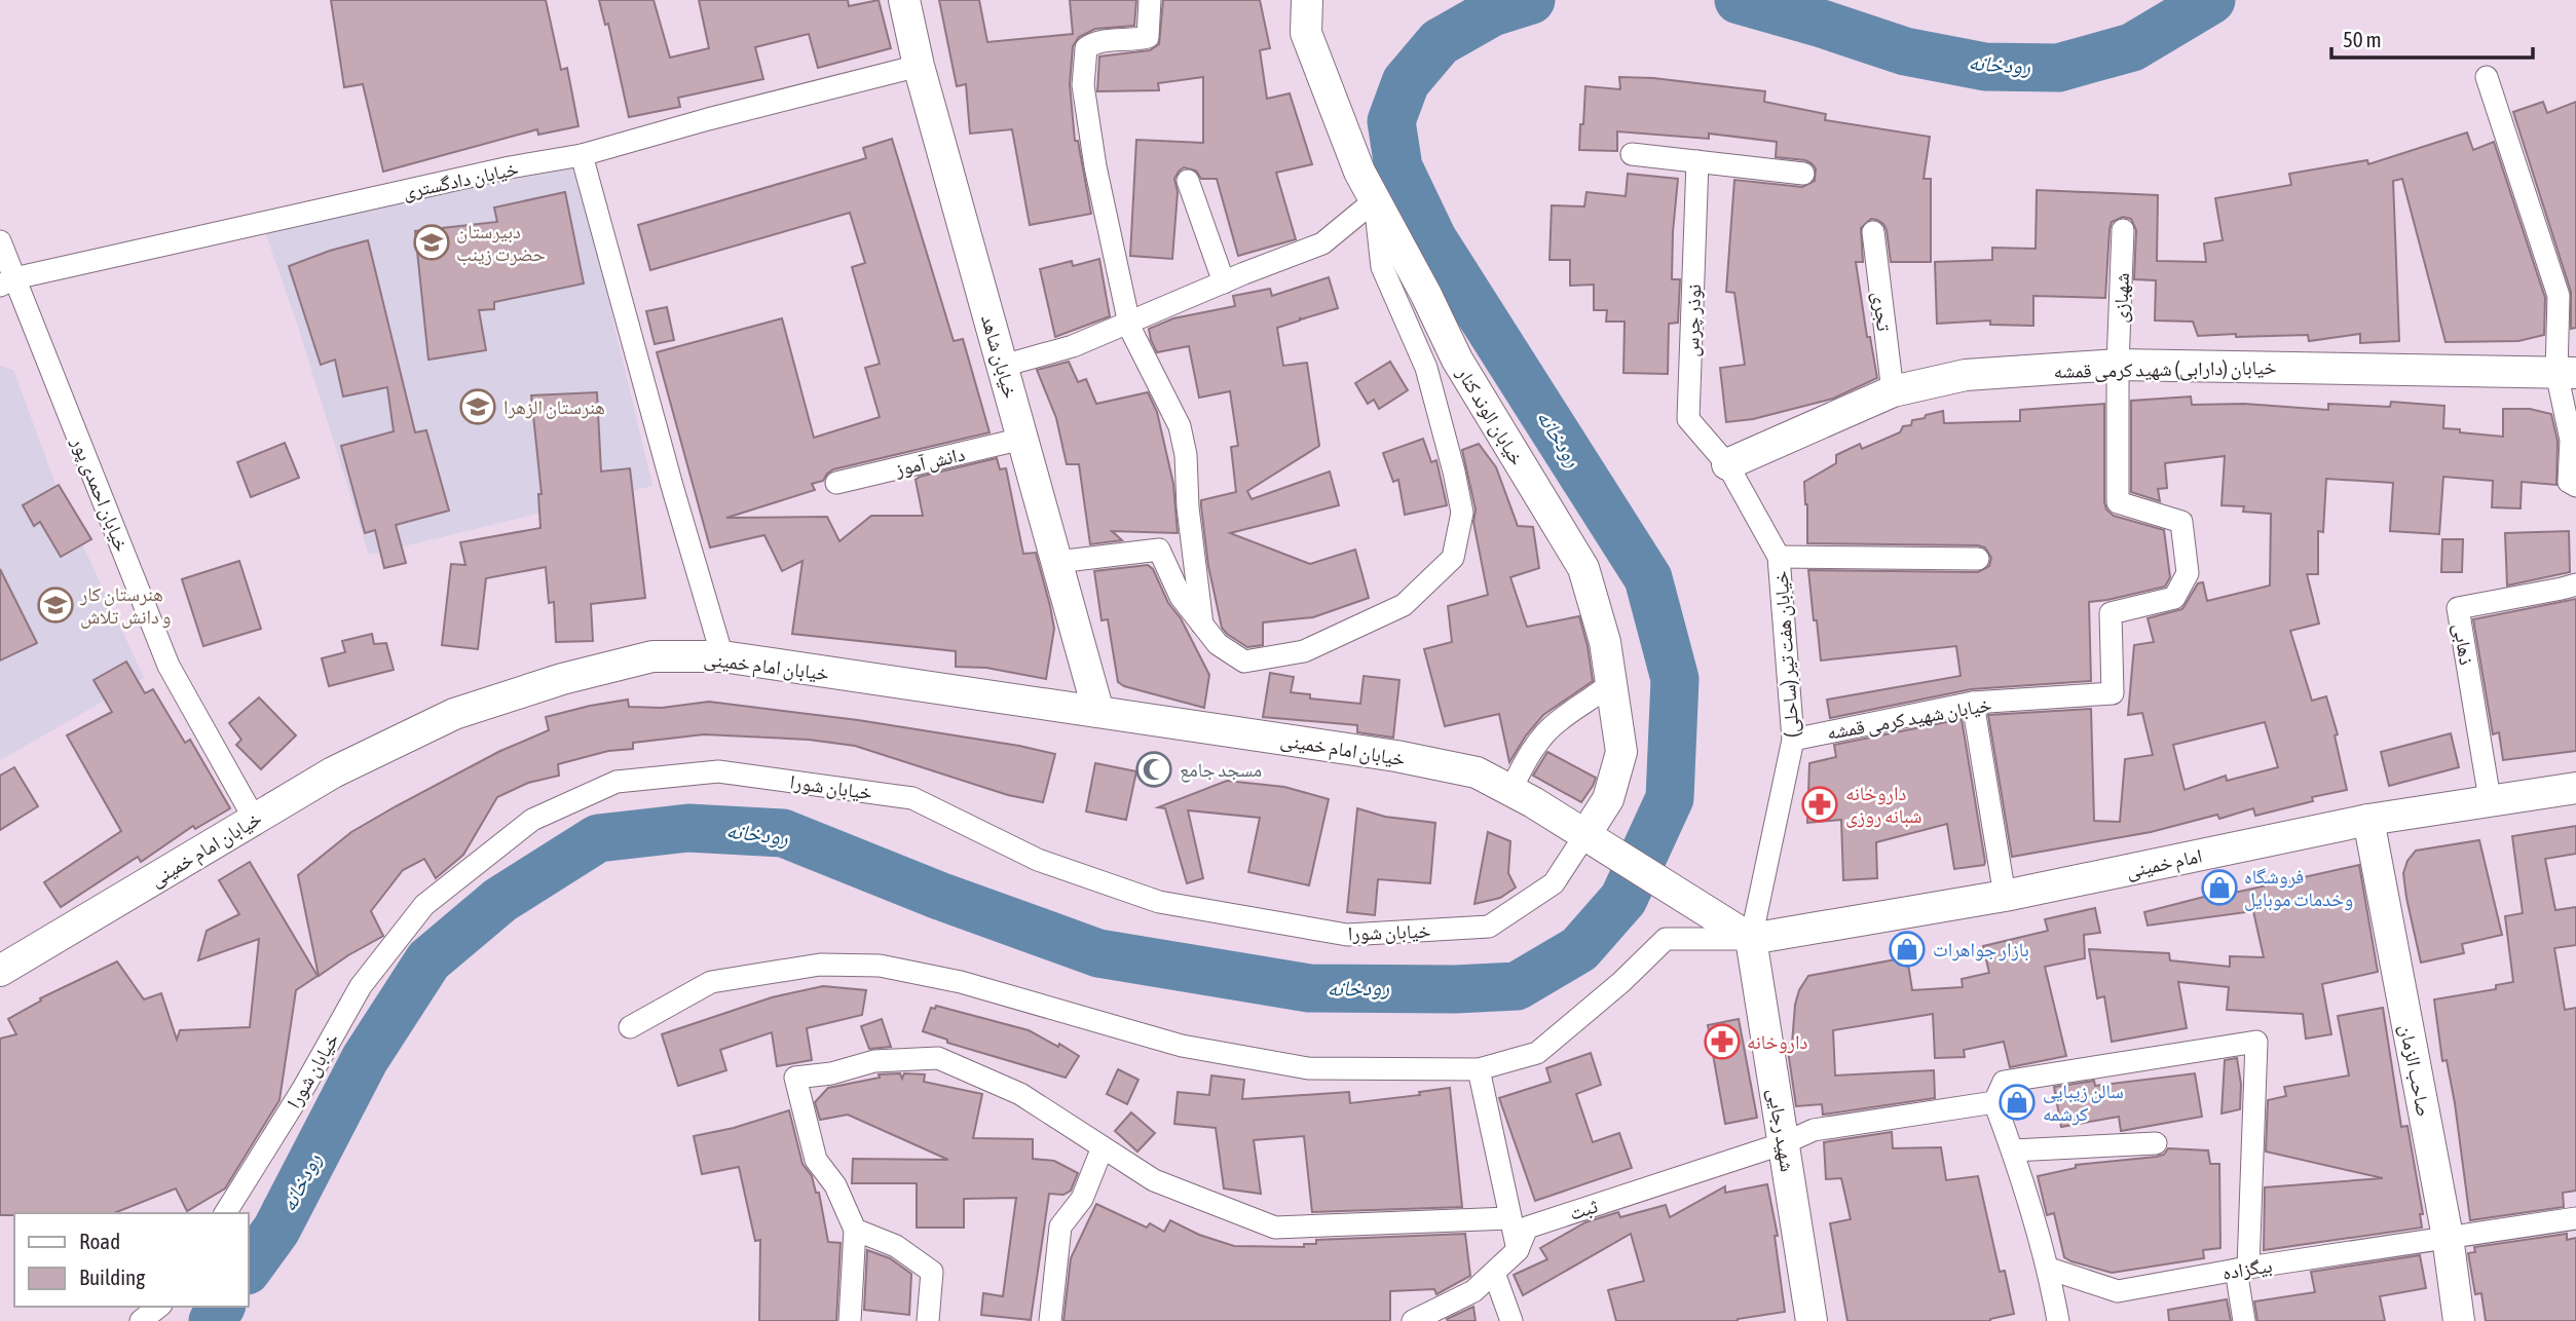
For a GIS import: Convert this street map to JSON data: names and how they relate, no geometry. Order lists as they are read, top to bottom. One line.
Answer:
{"streets":{"street":["خیابان دادگستری","شهبازی","تجری","نوذر چرس","خیابان شاهد","خیابان (دارابی) شهید کرمی قمشه","خیابان الوند کنار","دانش آموز","خیابان احمدی پور","ذهابی","خیابان هفت تیر (ساحلی)","خیابان امام خمینی","خیابان شهید کرمی قمشه","خیابان شورا","امام خمینی","صاحب الزمان","شهید رجایی","ثبت","بیگزاده"]},"crossings":[["خیابان دادگستری","خیابان شاهد"],["خیابان دادگستری","خیابان احمدی پور"],["شهبازی","خیابان (دارابی) شهید کرمی قمشه"],["شهبازی","خیابان شهید کرمی قمشه"],["تجری","خیابان (دارابی) شهید کرمی قمشه"],["نوذر چرس","خیابان (دارابی) شهید کرمی قمشه"],["نوذر چرس","خیابان هفت تیر (ساحلی)"],["خیابان شاهد","دانش آموز"],["خیابان شاهد","خیابان امام خمینی"],["خیابان (دارابی) شهید کرمی قمشه","خیابان هفت تیر (ساحلی)"],["خیابان (دارابی) شهید کرمی قمشه","خیابان شهید کرمی قمشه"],["خیابان الوند کنار","خیابان امام خمینی"],["خیابان الوند کنار","خیابان شورا"],["خیابان احمدی پور","خیابان امام خمینی"],["ذهابی","امام خمینی"],["خیابان هفت تیر (ساحلی)","خیابان امام خمینی"],["خیابان هفت تیر (ساحلی)","خیابان شهید کرمی قمشه"],["خیابان هفت تیر (ساحلی)","امام خمینی"],["خیابان هفت تیر (ساحلی)","شهید رجایی"],["خیابان امام خمینی","خیابان شورا"],["خیابان امام خمینی","امام خمینی"],["خیابان امام خمینی","شهید رجایی"],["امام خمینی","صاحب الزمان"],["امام خمینی","شهید رجایی"],["صاحب الزمان","بیگزاده"],["شهید رجایی","ثبت"]],"water":["رودخانه"],"places":{"school or university":["دبیرستان حضرت زینب","هنرستان الزهرا","هنرستان کار و دانش تلاش"],"mosque":["مسجد جامع"],"pharmacy":["داروخانه شبانه روزی","داروخانه"],"shop":["فروشگاه وخدمات موبایل","بازار جواهرات","سالن زیبایی کرشمه"]},"legend":["Road","Building"],"scale_bar":"50 m"}
